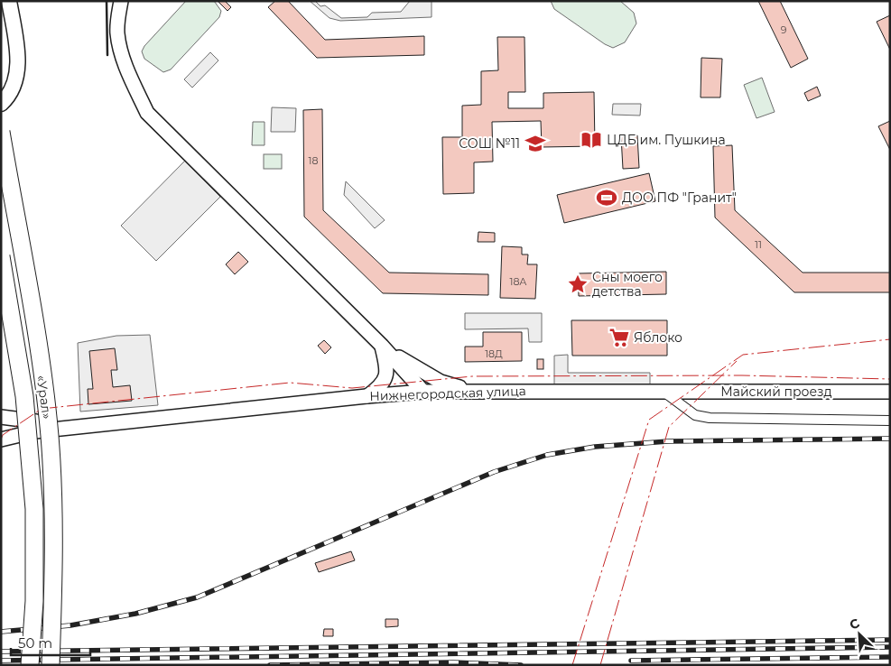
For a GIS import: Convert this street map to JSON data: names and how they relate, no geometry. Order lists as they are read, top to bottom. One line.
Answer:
{"streets":{"highway":["«Урал»"],"street":["Майский проезд","Нижнегородская улица"]},"crossings":[["Майский проезд","Нижнегородская улица"]],"places":{"library":["ЦДБ им. Пушкина"],"school or university":["СОШ №11"],"sports":["ДОО ПФ \"Гранит\""],"place":["Сны моего детства"],"supermarket":["Яблоко"]},"house_numbers":["9","18","11","18А","18Д"],"scale_bar":"50 m","north":"top left"}
